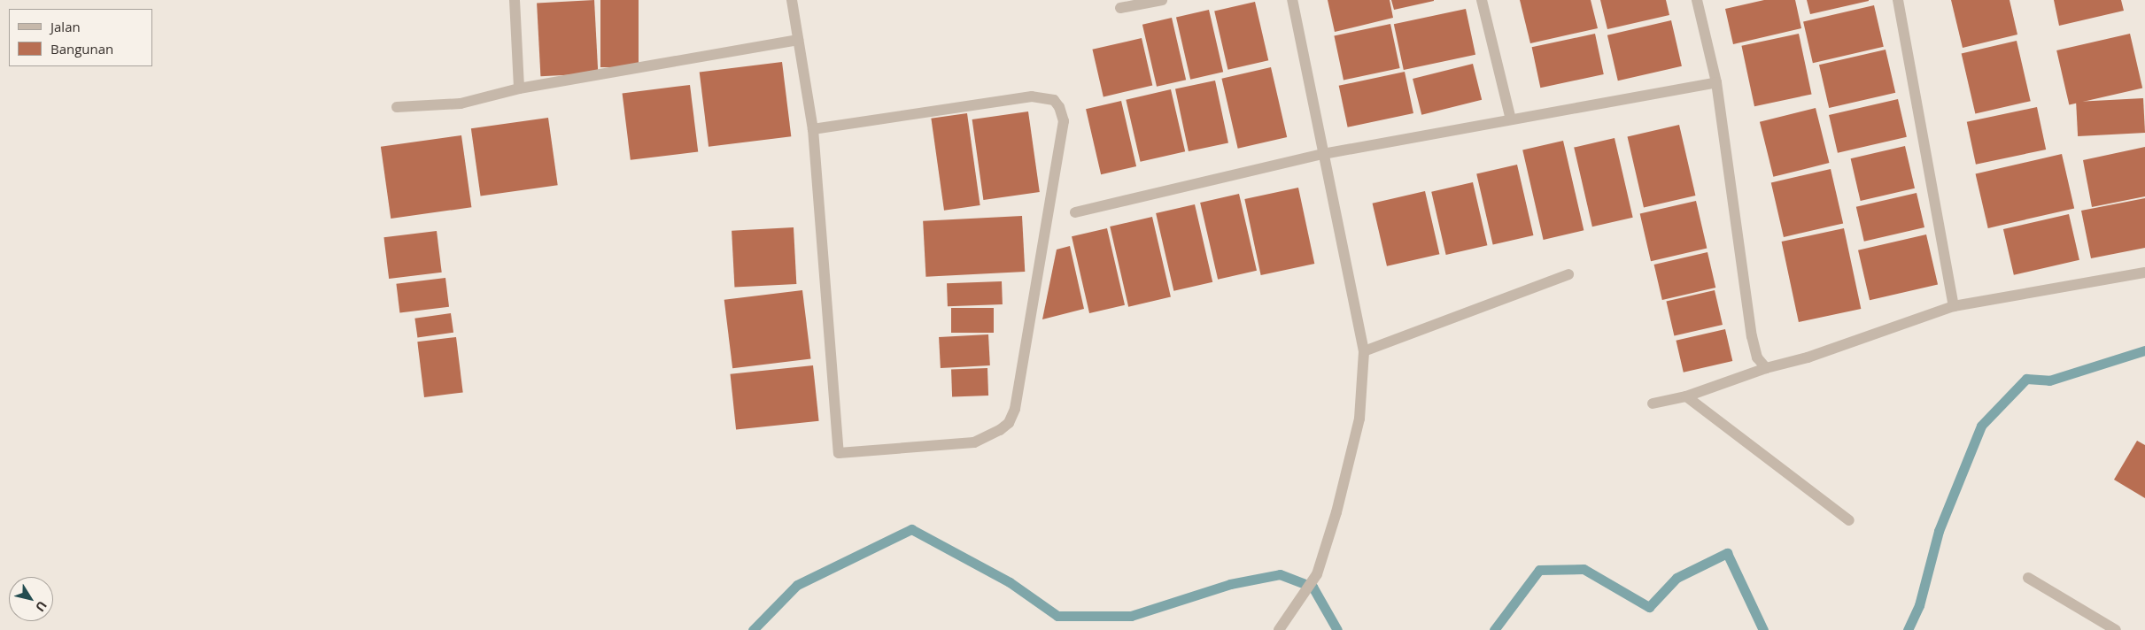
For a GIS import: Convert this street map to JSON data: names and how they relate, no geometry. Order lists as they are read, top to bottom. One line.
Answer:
{"legend":["Jalan","Bangunan"],"north":"bottom right"}
